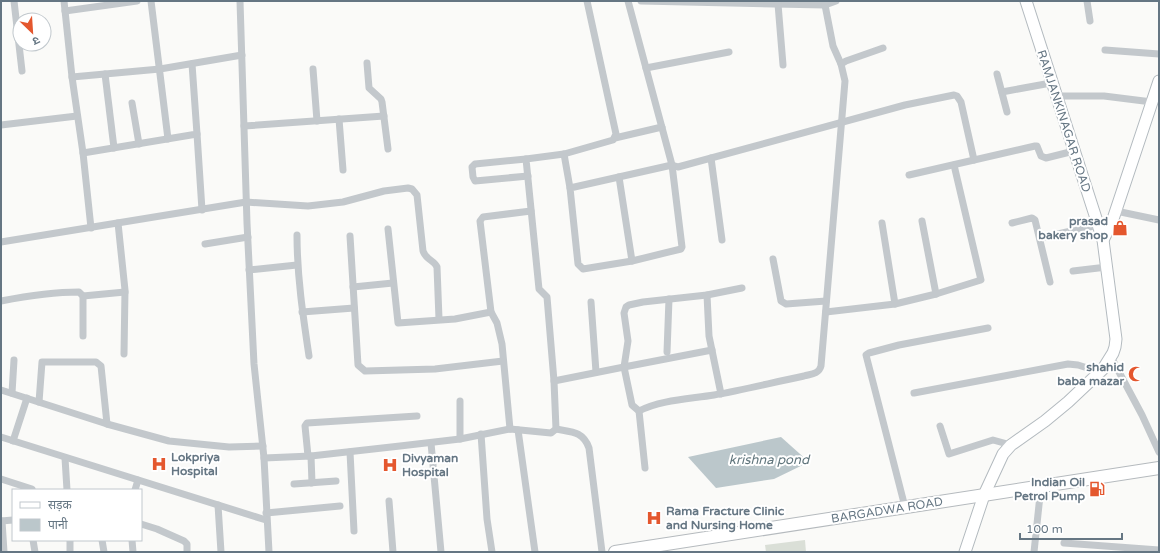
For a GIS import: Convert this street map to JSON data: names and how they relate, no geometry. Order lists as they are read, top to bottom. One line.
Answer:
{"streets":{"main road":["BARGADWA ROAD"],"street":["RAMJANKINAGAR ROAD"]},"water":["krishna pond"],"places":{"shop":["prasad bakery shop"],"mosque":["shahid baba mazar"],"hospital":["Lokpriya Hospital","Divyaman Hospital","Rama Fracture Clinic and Nursing Home"],"fuel station":["Indian Oil Petrol Pump"]},"legend":["सड़क","पानी"],"scale_bar":"100 m","north":"bottom right"}
